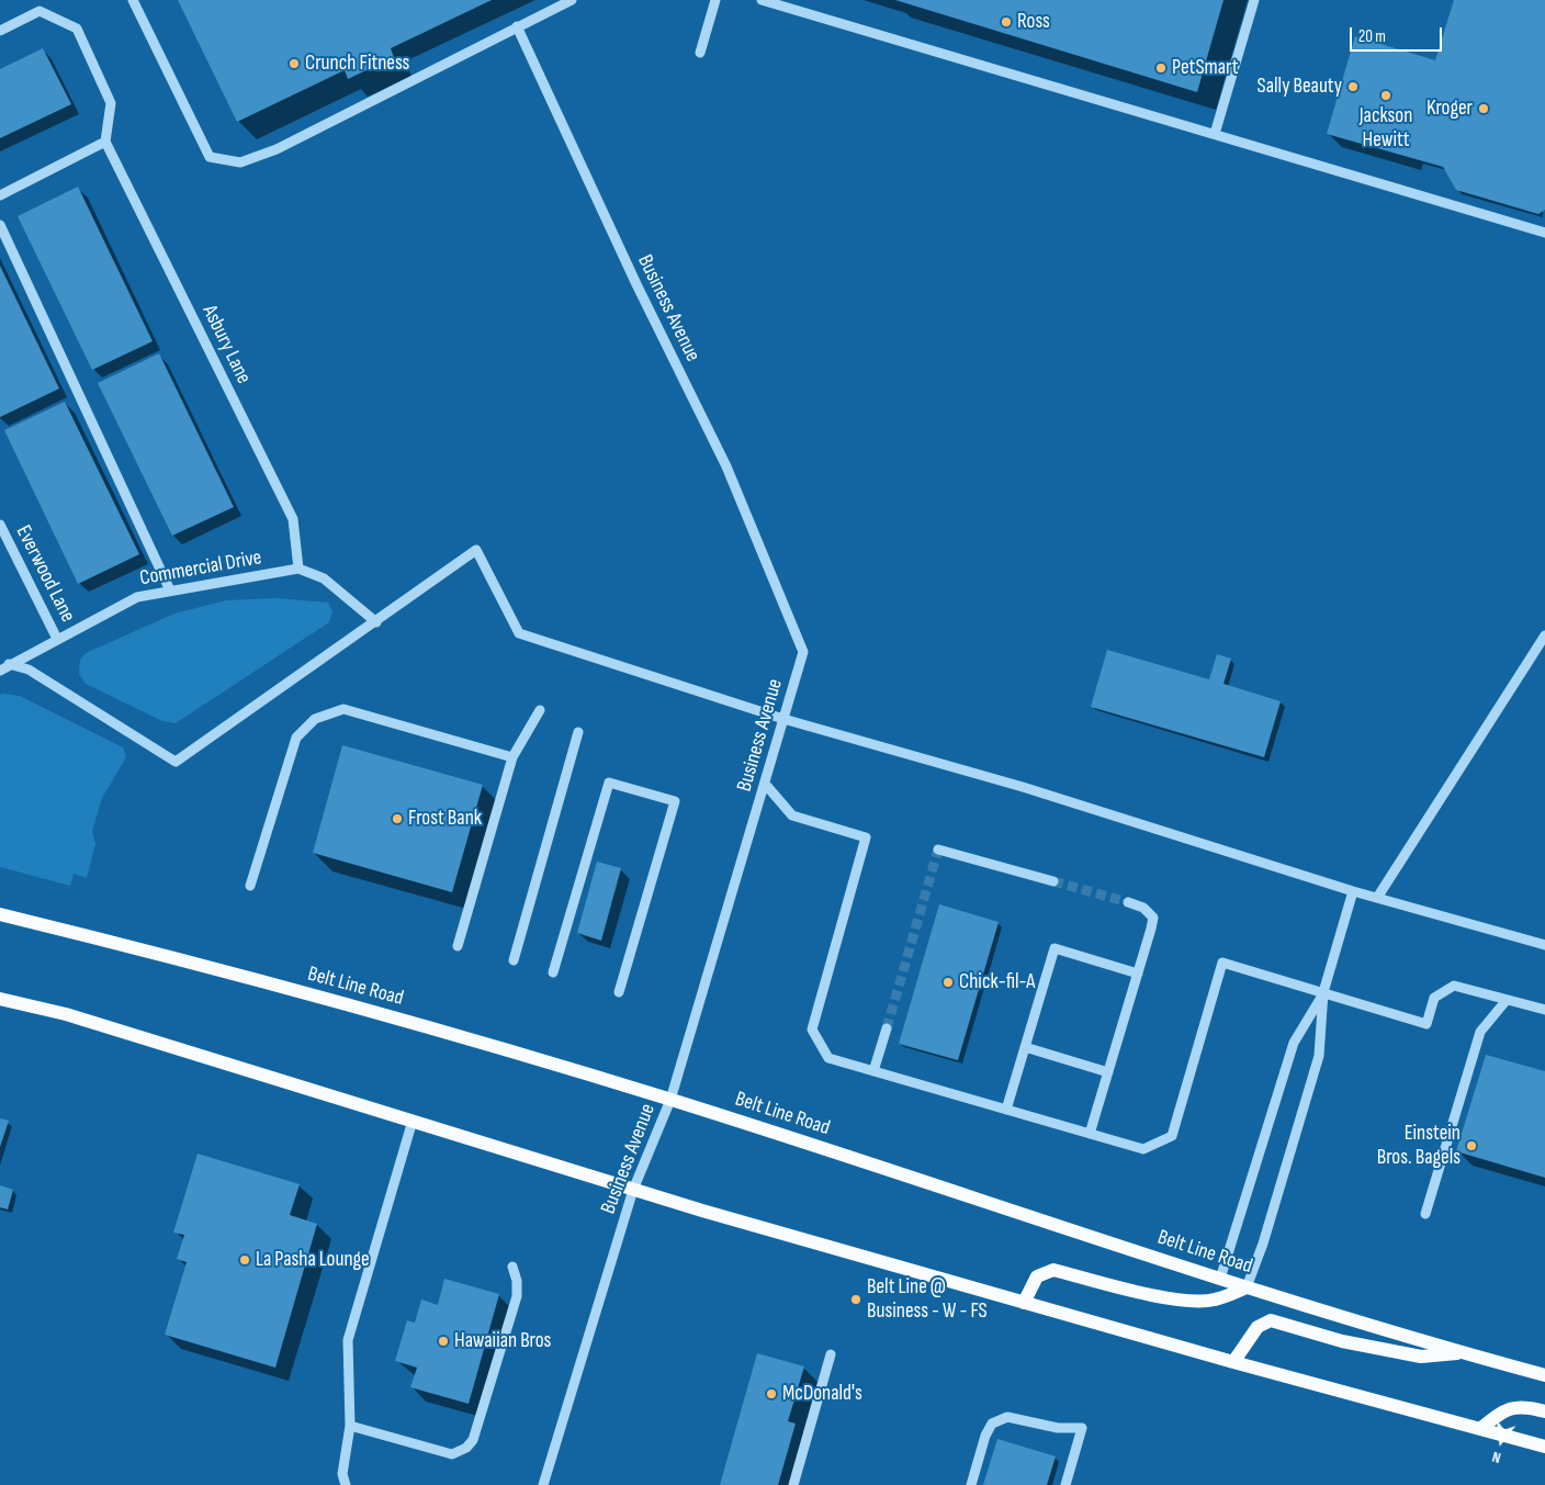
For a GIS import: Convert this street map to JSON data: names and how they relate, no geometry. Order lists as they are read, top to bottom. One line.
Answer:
{"streets":{"main road":["Belt Line Road"],"street":["Business Avenue","Asbury Lane","Commercial Drive","Everwood Lane"]},"crossings":[["Business Avenue","Belt Line Road"],["Asbury Lane","Commercial Drive"],["Commercial Drive","Everwood Lane"]],"places":["Ross","Crunch Fitness","PetSmart","Sally Beauty","Jackson Hewitt","Kroger","Frost Bank","Chick-fil-A","Einstein Bros. Bagels","La Pasha Lounge","Belt Line @ Business - W - FS","Hawaiian Bros","McDonald's"],"scale_bar":"20 m","north":"bottom"}
